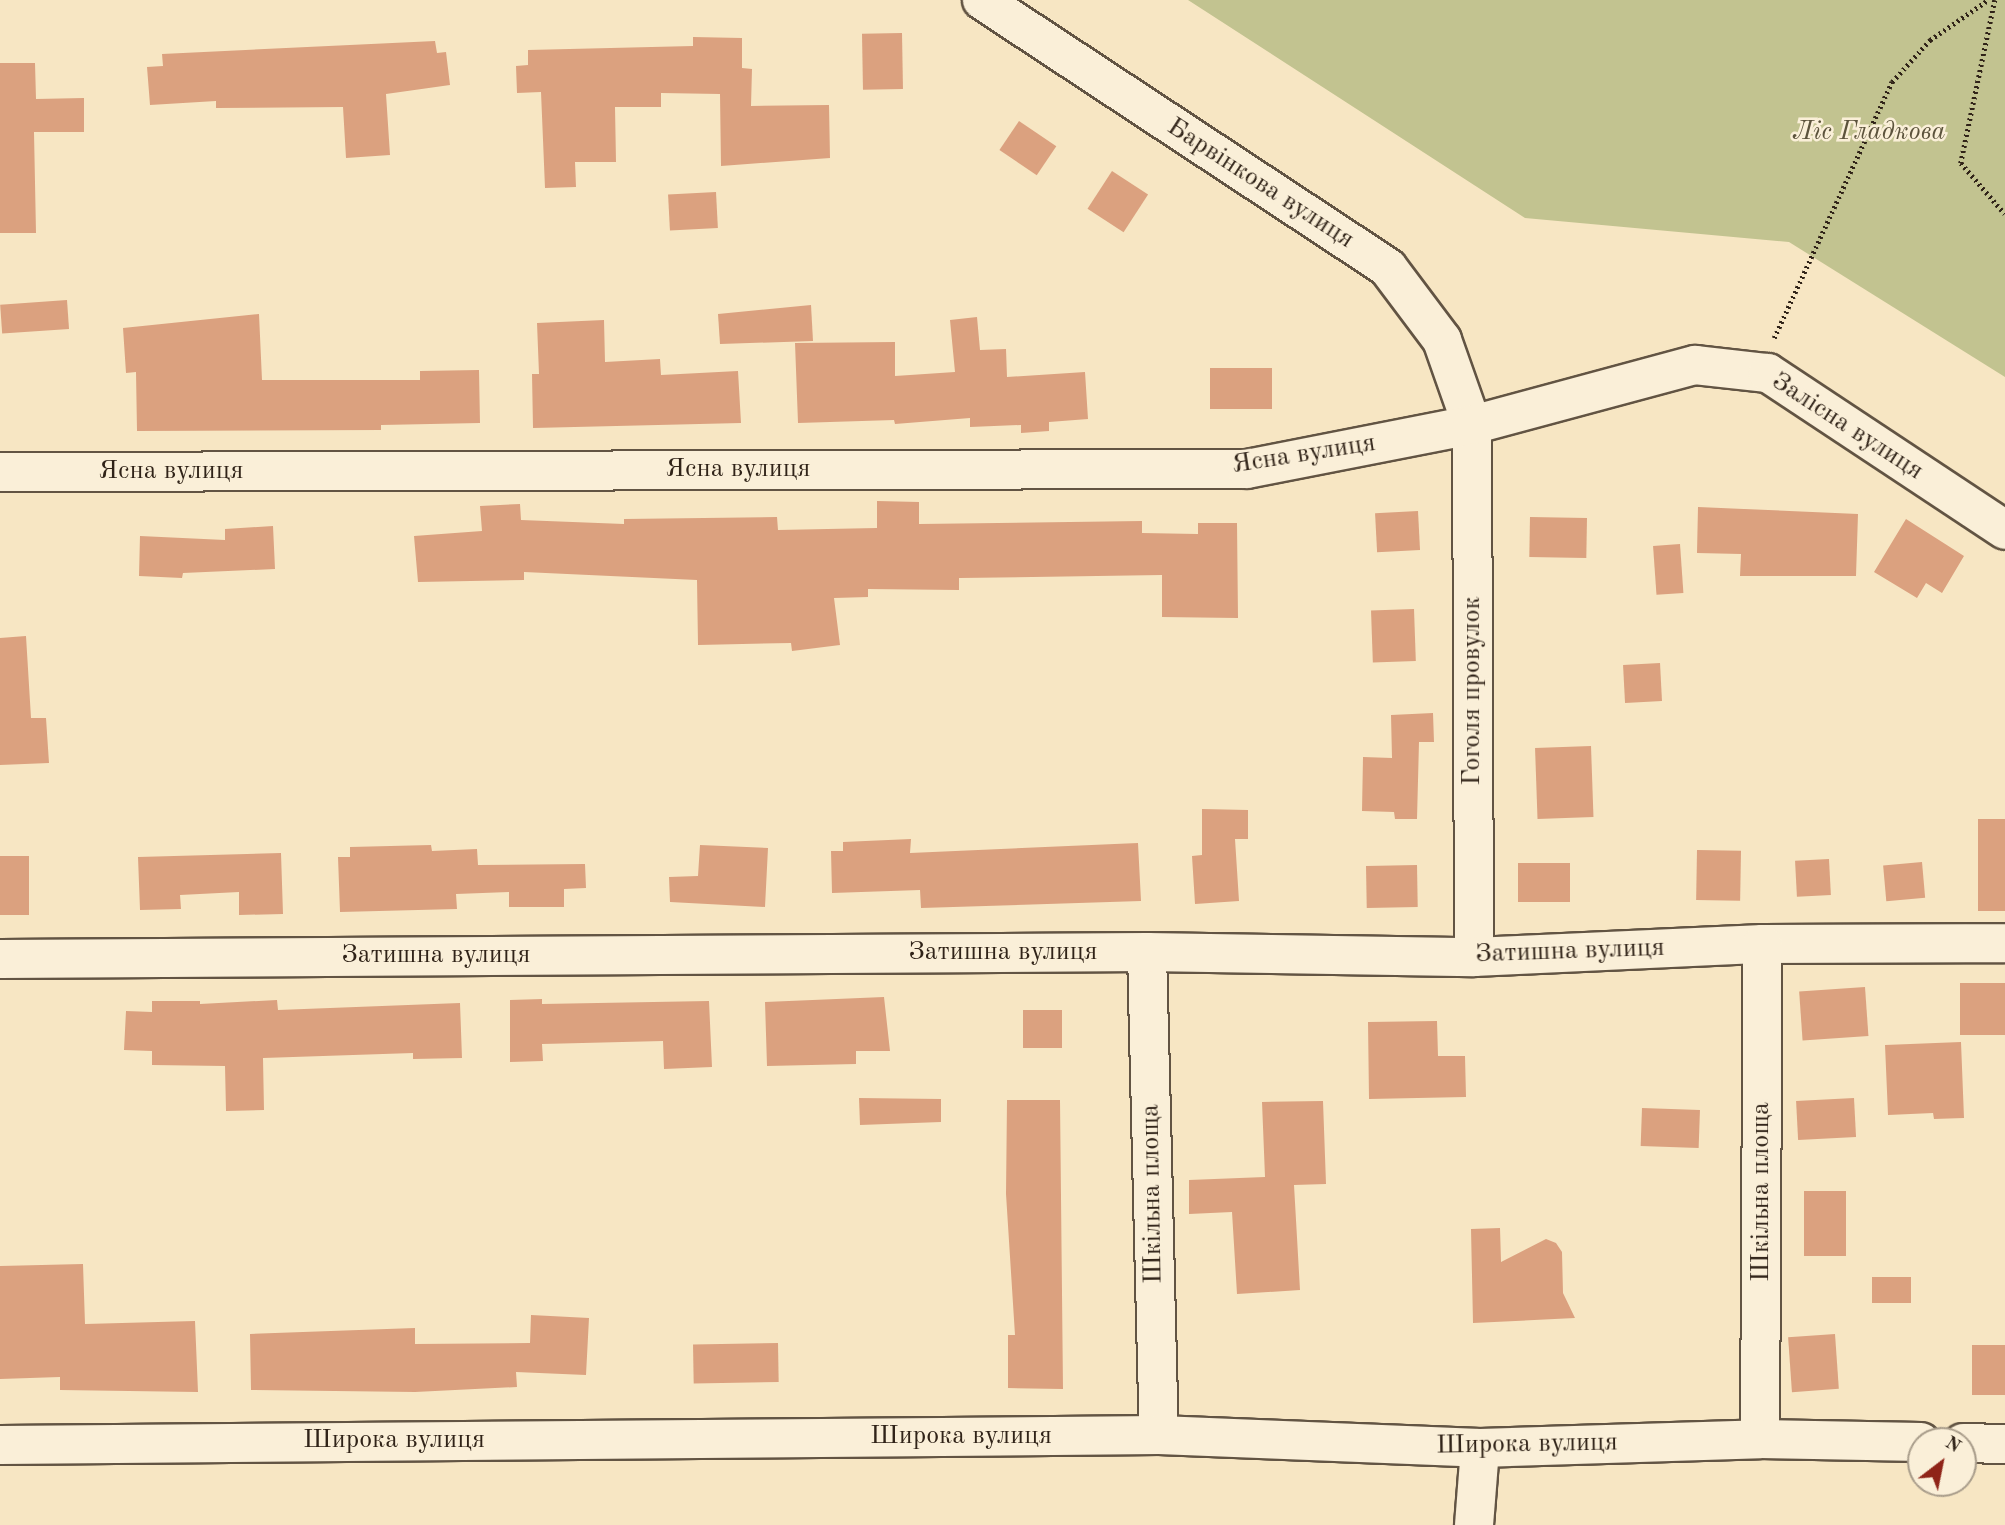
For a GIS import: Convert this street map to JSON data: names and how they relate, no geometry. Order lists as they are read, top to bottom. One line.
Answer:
{"streets":{"street":["Барвінкова вулиця","Залісна вулиця","Ясна вулиця","Гоголя провулок","Затишна вулиця","Шкільна площа","Широка вулиця"]},"crossings":[["Барвінкова вулиця","Залісна вулиця"],["Барвінкова вулиця","Ясна вулиця"],["Барвінкова вулиця","Гоголя провулок"],["Залісна вулиця","Ясна вулиця"],["Залісна вулиця","Гоголя провулок"],["Ясна вулиця","Гоголя провулок"],["Гоголя провулок","Затишна вулиця"],["Затишна вулиця","Шкільна площа"],["Шкільна площа","Широка вулиця"]],"parks":["Ліс Гладкова"],"north":"top right"}
